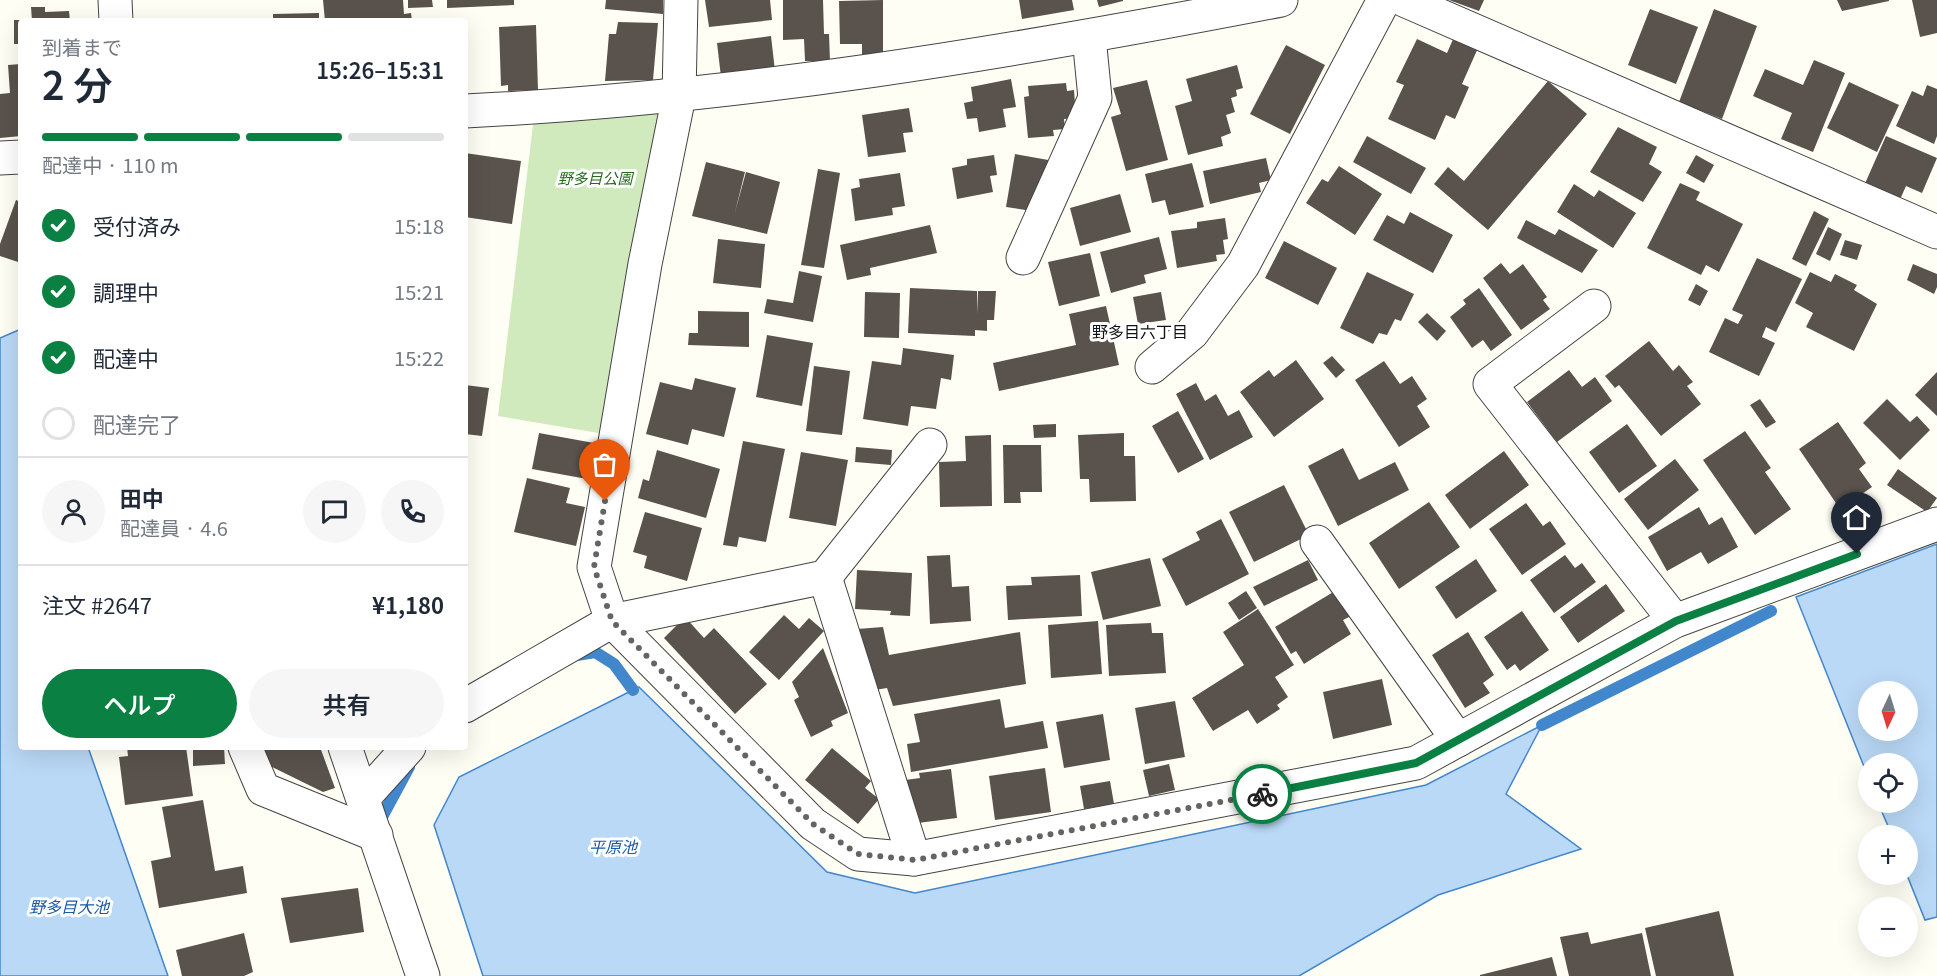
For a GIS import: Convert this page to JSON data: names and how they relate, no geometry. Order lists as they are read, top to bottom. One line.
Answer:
{"districts":["野多目六丁目"],"water":["平原池","野多目大池"],"parks":["野多目公園"],"north":"bottom","page":{"heading":["2 分","到着まで","15:26–15:31"],"panel":["田中","配達員 · 4.6","注文 #2647","¥1,180"],"bar":"配達中 · 110 m","list":[["受付済み","15:18"],["調理中","15:21"],["配達中","15:22"],"配達完了"],"buttons":["ヘルプ","共有"],"map_buttons":["+","−"]}}
